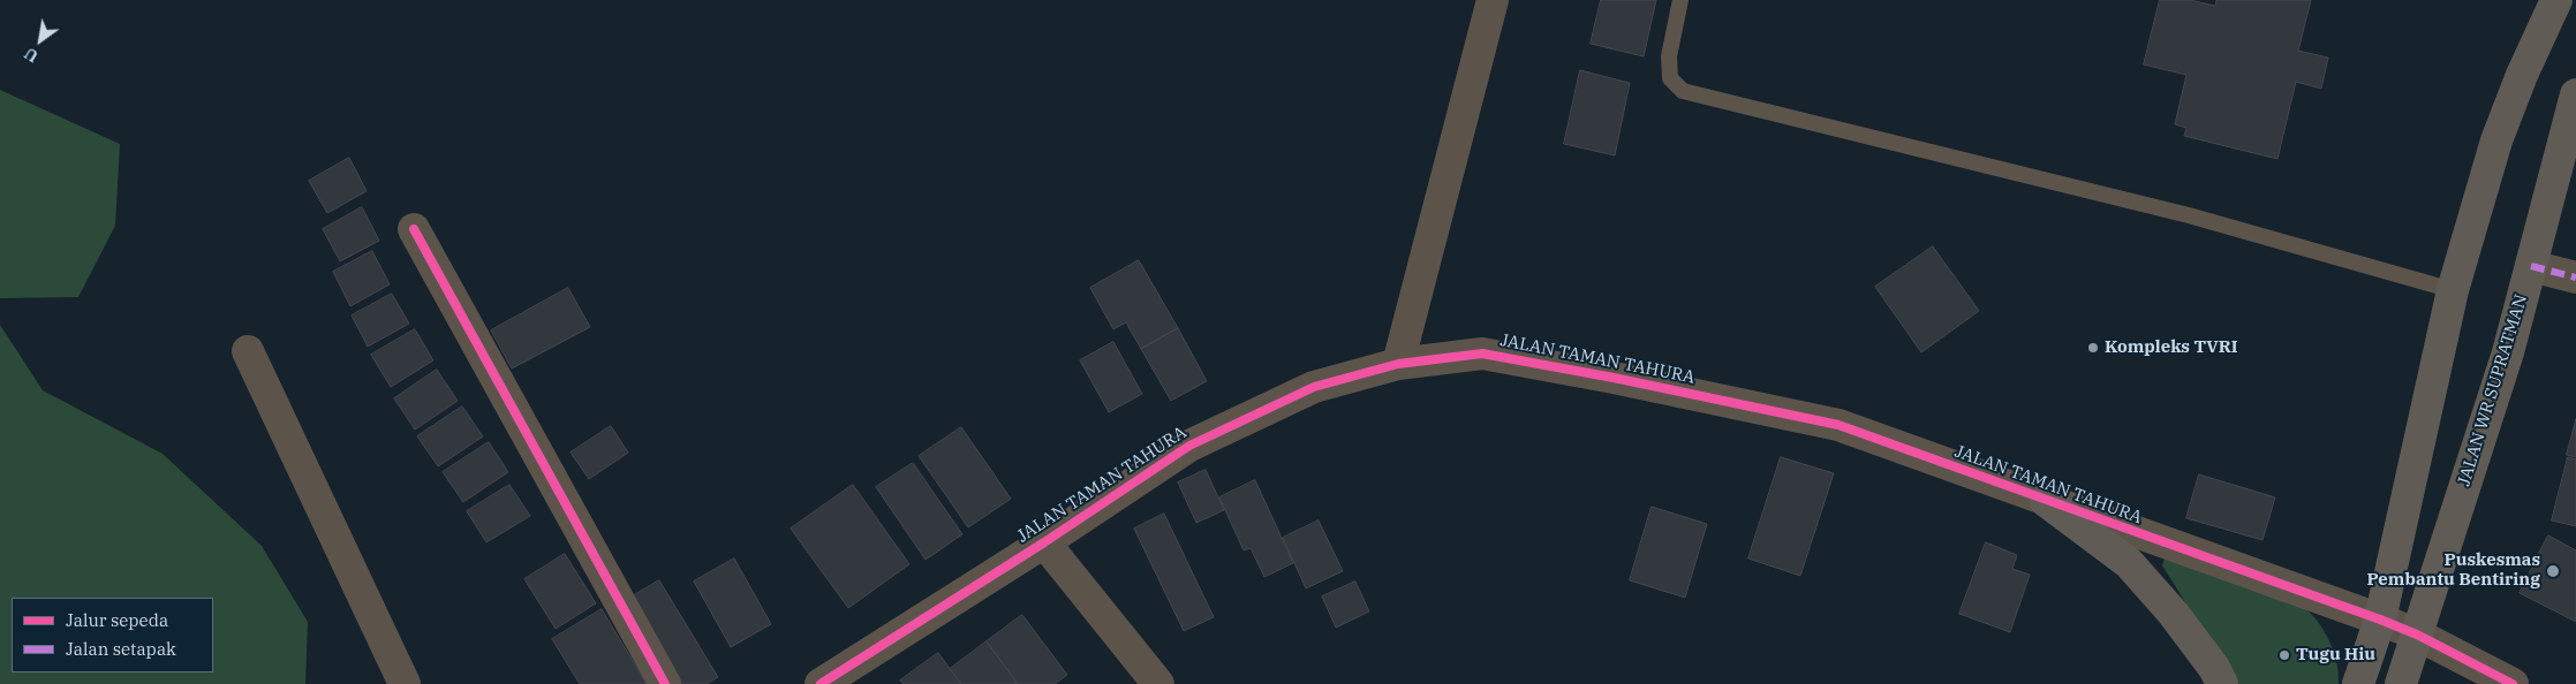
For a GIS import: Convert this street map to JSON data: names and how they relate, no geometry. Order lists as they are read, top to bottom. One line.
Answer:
{"streets":{"highway":["JALAN WR SUPRATMAN"],"street":["JALAN TAMAN TAHURA"]},"crossings":[["JALAN TAMAN TAHURA","JALAN WR SUPRATMAN"]],"places":["Kompleks TVRI","Puskesmas Pembantu Bentiring","Tugu Hiu"],"legend":["Jalur sepeda","Jalan setapak"],"north":"bottom left"}
